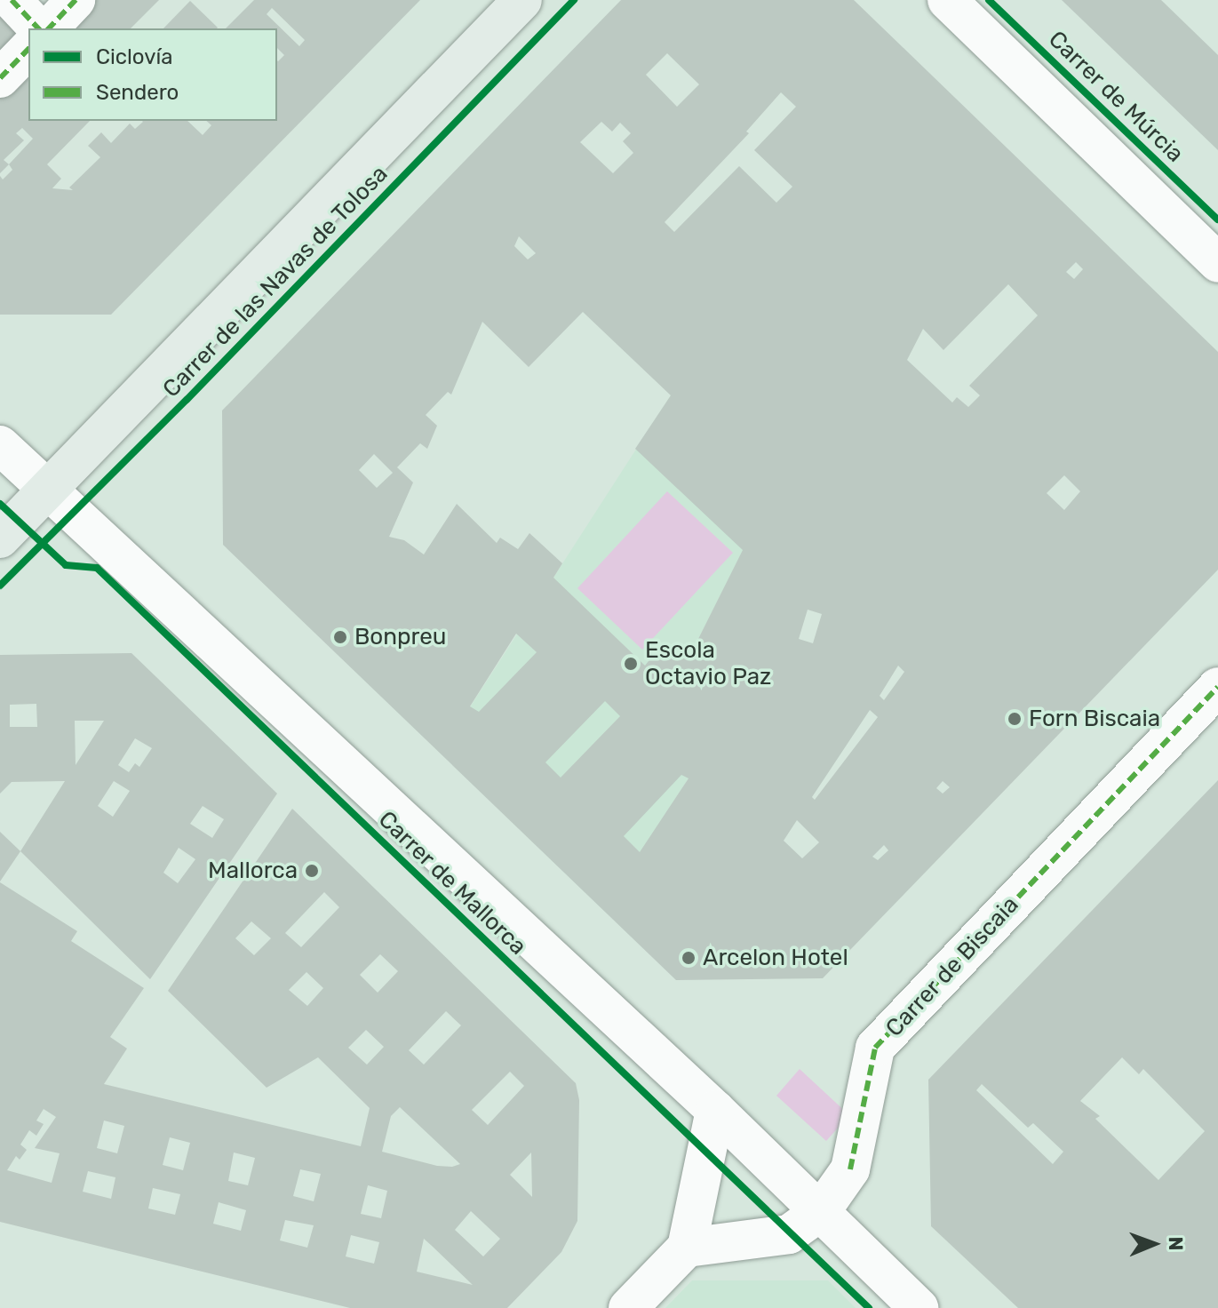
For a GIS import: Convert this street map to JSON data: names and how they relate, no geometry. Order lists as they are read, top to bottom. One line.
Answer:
{"streets":{"main road":["Carrer de las Navas de Tolosa"],"street":["Carrer de Múrcia","Carrer de Mallorca","Carrer de Biscaia"]},"crossings":[["Carrer de las Navas de Tolosa","Carrer de Mallorca"],["Carrer de Mallorca","Carrer de Biscaia"]],"places":["Bonpreu","Escola Octavio Paz","Forn Biscaia","Mallorca","Arcelon Hotel"],"legend":["Ciclovía","Sendero"],"north":"right"}
